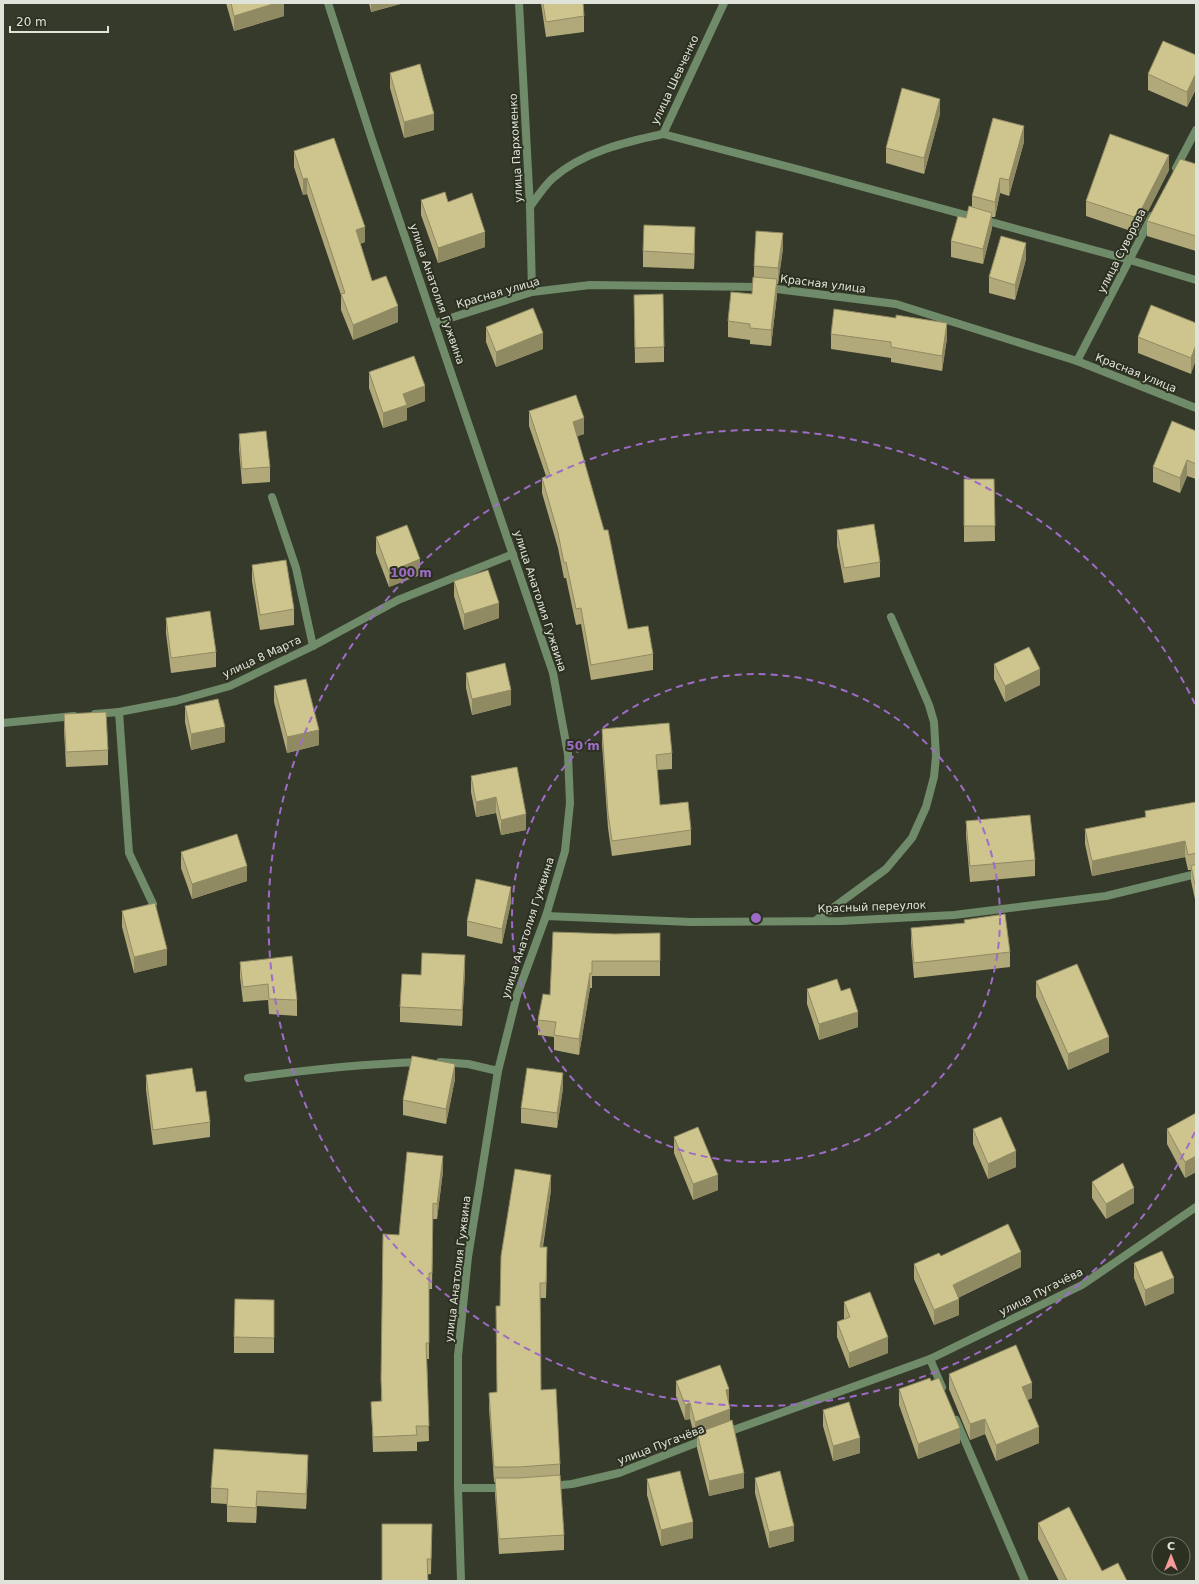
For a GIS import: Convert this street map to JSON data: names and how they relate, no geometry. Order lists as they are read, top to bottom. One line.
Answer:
{"streets":{"street":["улица Шевченко","улица Пархоменко","улица Суворова","Красная улица","улица Анатолия Гужвина","улица 8 Марта","Красный переулок","улица Пугачёва"]},"crossings":[["улица Шевченко","улица Пархоменко"],["улица Пархоменко","Красная улица"],["улица Суворова","Красная улица"],["Красная улица","улица Анатолия Гужвина"],["улица Анатолия Гужвина","улица 8 Марта"],["улица Анатолия Гужвина","Красный переулок"]],"scale_bar":"20 m","north":"top","rings":["100 m","50 m"]}
